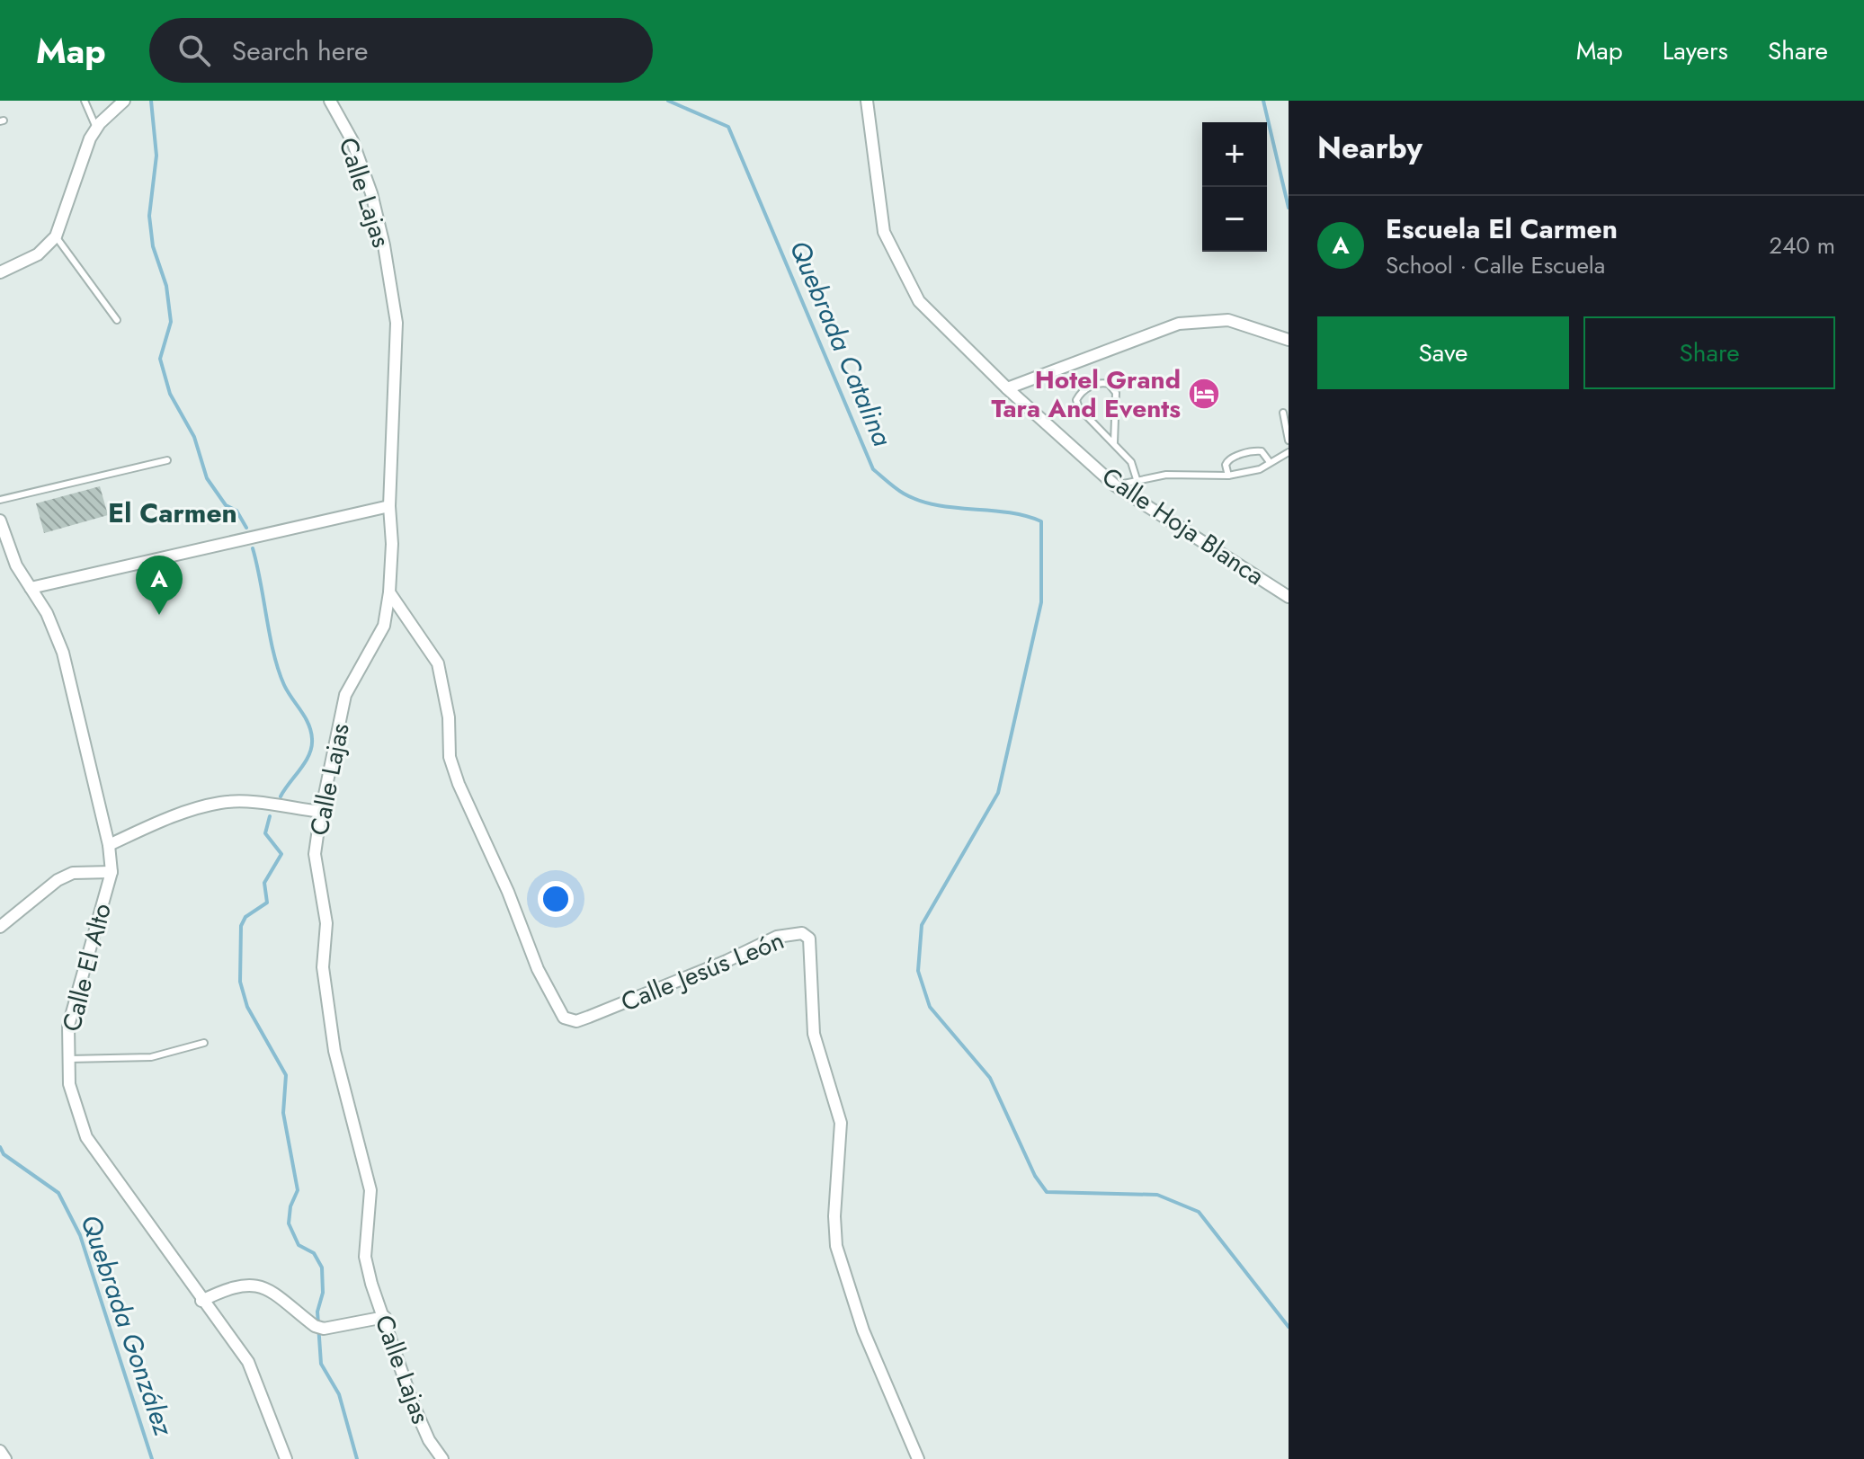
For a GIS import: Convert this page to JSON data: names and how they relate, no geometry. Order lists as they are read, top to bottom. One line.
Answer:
{"streets":{"street":["Calle Lajas","Calle Hoja Blanca","Calle El Alto","Calle Jesús León"]},"crossings":[["Calle Lajas","Calle Jesús León"]],"districts":["El Carmen"],"water":["Quebrada Catalina","Quebrada González"],"places":{"hotel":["Hotel Grand Tara And Events"]},"page":{"header":"Map","search":"Search here","nav":["Map","Layers","Share"],"heading":"Nearby","map_buttons":["+","−"],"list":[{"mark":"A","name":"Escuela El Carmen","note":"School · Calle Escuela","value":"240 m"}],"buttons":["Save","Share"],"pins":"A"}}
